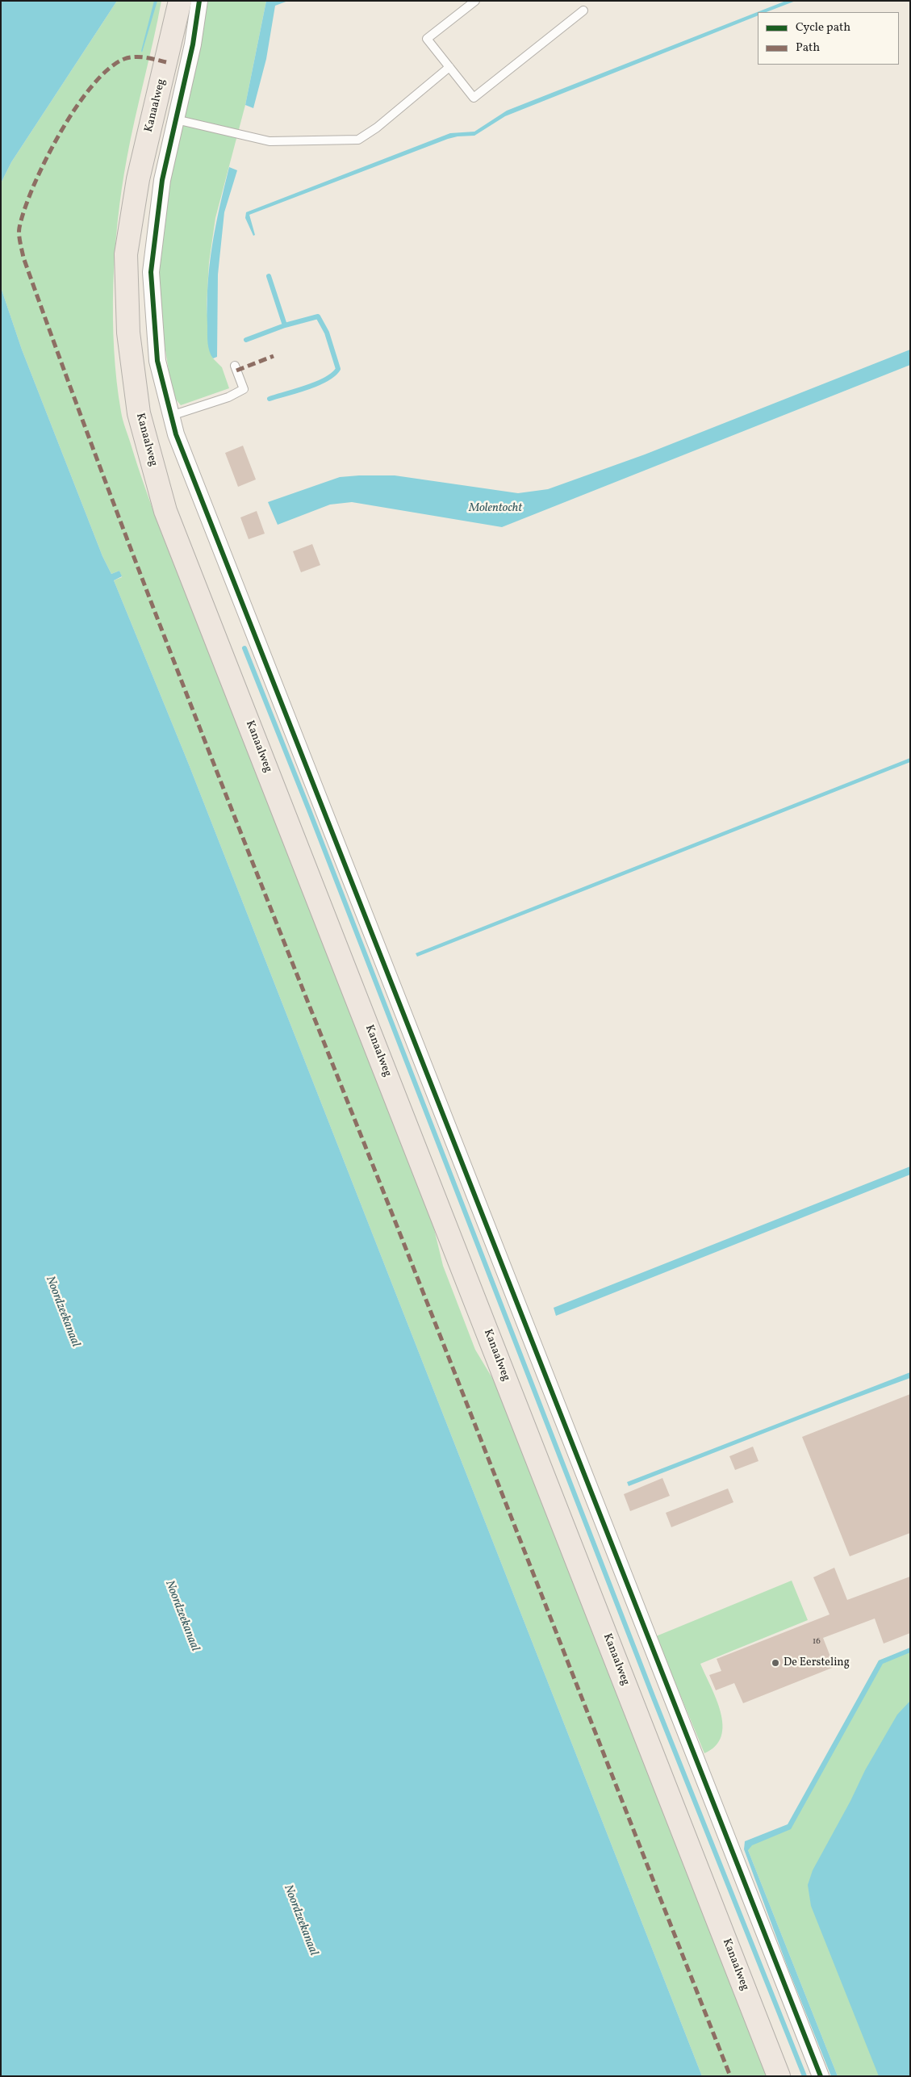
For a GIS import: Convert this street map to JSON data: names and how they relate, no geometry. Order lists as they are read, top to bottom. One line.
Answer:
{"streets":{"main road":["Kanaalweg"]},"water":["Molentocht","Noordzeekanaal"],"places":["De Eersteling"],"house_numbers":["16"],"legend":["Cycle path","Path"]}
